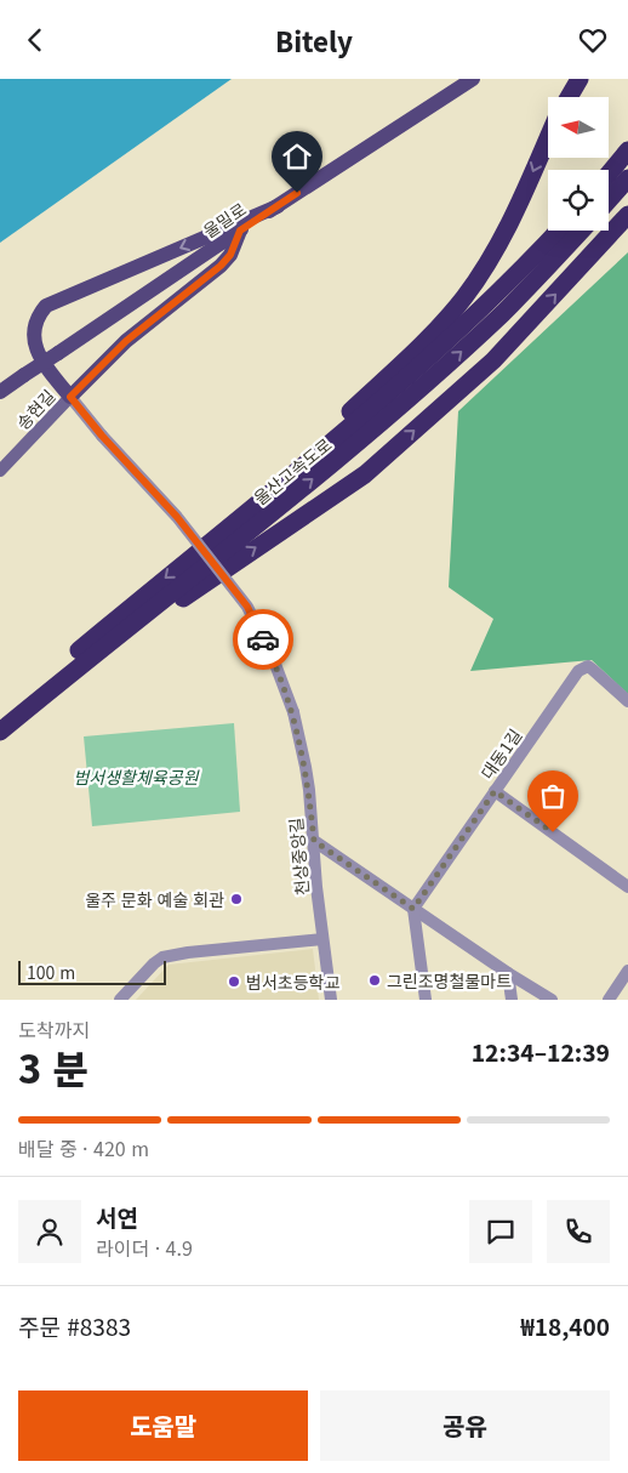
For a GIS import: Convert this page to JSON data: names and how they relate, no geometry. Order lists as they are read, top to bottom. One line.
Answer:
{"streets":{"highway":["울산고속도로"],"main road":["울밀로","송현길"],"street":["대동1길","천상중앙길"]},"crossings":[["송현길","천상중앙길"]],"parks":["범서생활체육공원"],"places":["울주 문화 예술 회관","그린조명철물마트","범서초등학교"],"scale_bar":"100 m","north":"left","page":{"header":"Bitely","scale":"100 m","heading":["3 분","도착까지","12:34–12:39"],"panel":["서연","라이더 · 4.9","주문 #8383","₩18,400"],"bar":"배달 중 · 420 m","buttons":["도움말","공유"]}}
